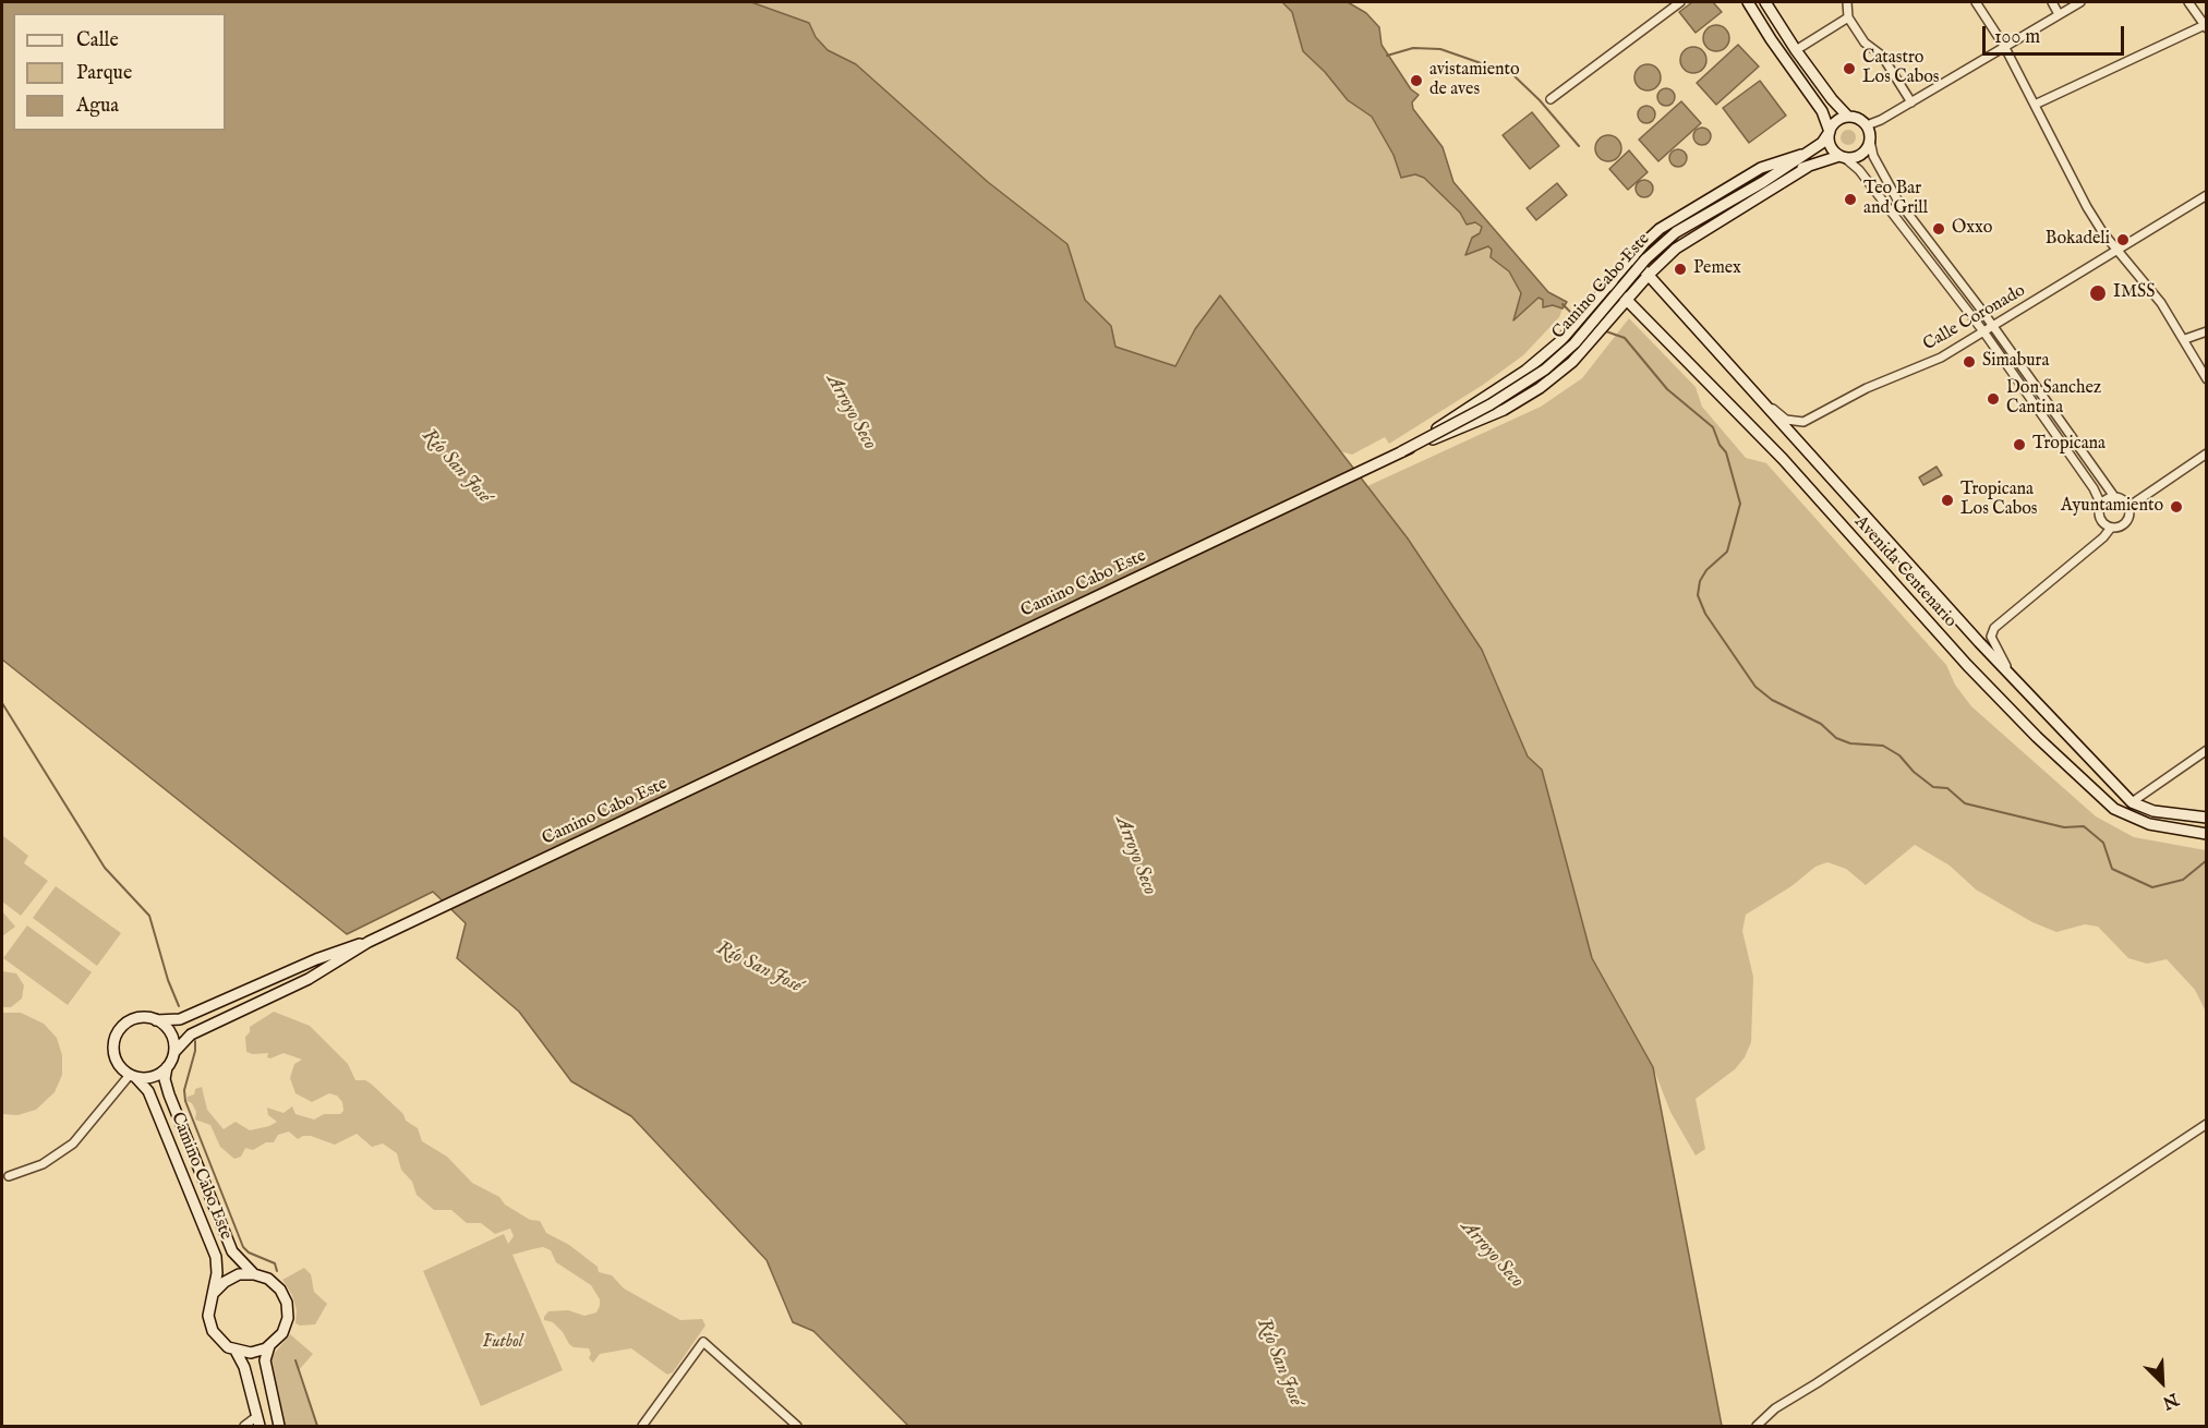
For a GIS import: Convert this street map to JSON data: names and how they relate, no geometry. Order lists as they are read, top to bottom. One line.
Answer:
{"streets":{"main road":["Camino Cabo Este","Avenida Centenario"],"street":["Calle Coronado"]},"crossings":[["Calle Coronado","Avenida Centenario"]],"water":["Arroyo Seco","Río San José"],"parks":["Futbol"],"places":["Catastro Los Cabos","avistamiento de aves","Teo Bar and Grill","Oxxo","Bokadeli","Pemex","IMSS","Simabura","Don Sanchez Cantina","Tropicana","Tropicana Los Cabos","Ayuntamiento"],"legend":["Calle","Parque","Agua"],"scale_bar":"100 m","north":"bottom right"}
